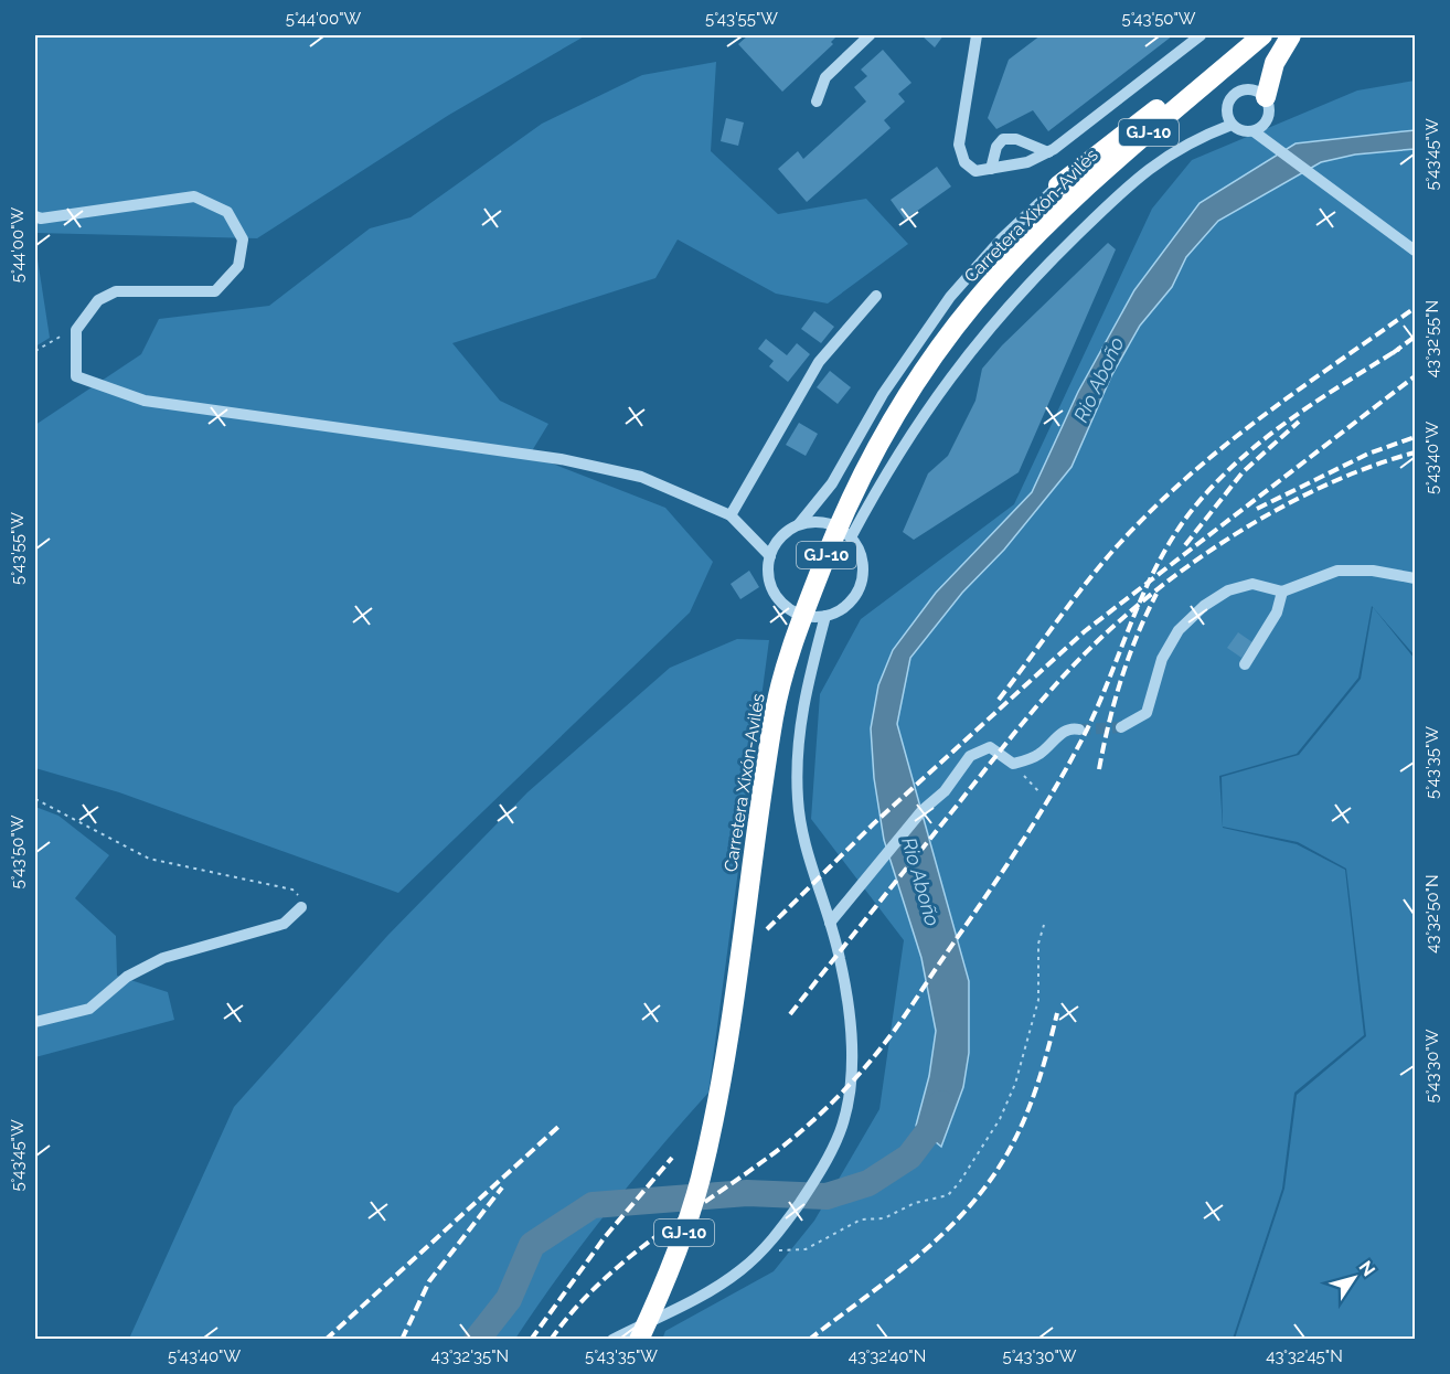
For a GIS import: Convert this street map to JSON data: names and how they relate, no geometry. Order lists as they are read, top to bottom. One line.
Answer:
{"streets":{"highway":["GJ-10","Carretera Xixón-Avilés"]},"water":["Rio Aboño"],"north":"top right","coordinates":["5°44'00\"W","5°43'55\"W","5°43'50\"W","5°43'45\"W","43°32'55\"N","5°43'40\"W","5°43'35\"W","43°32'50\"N","5°43'30\"W","43°32'35\"N","43°32'40\"N","43°32'45\"N"]}
